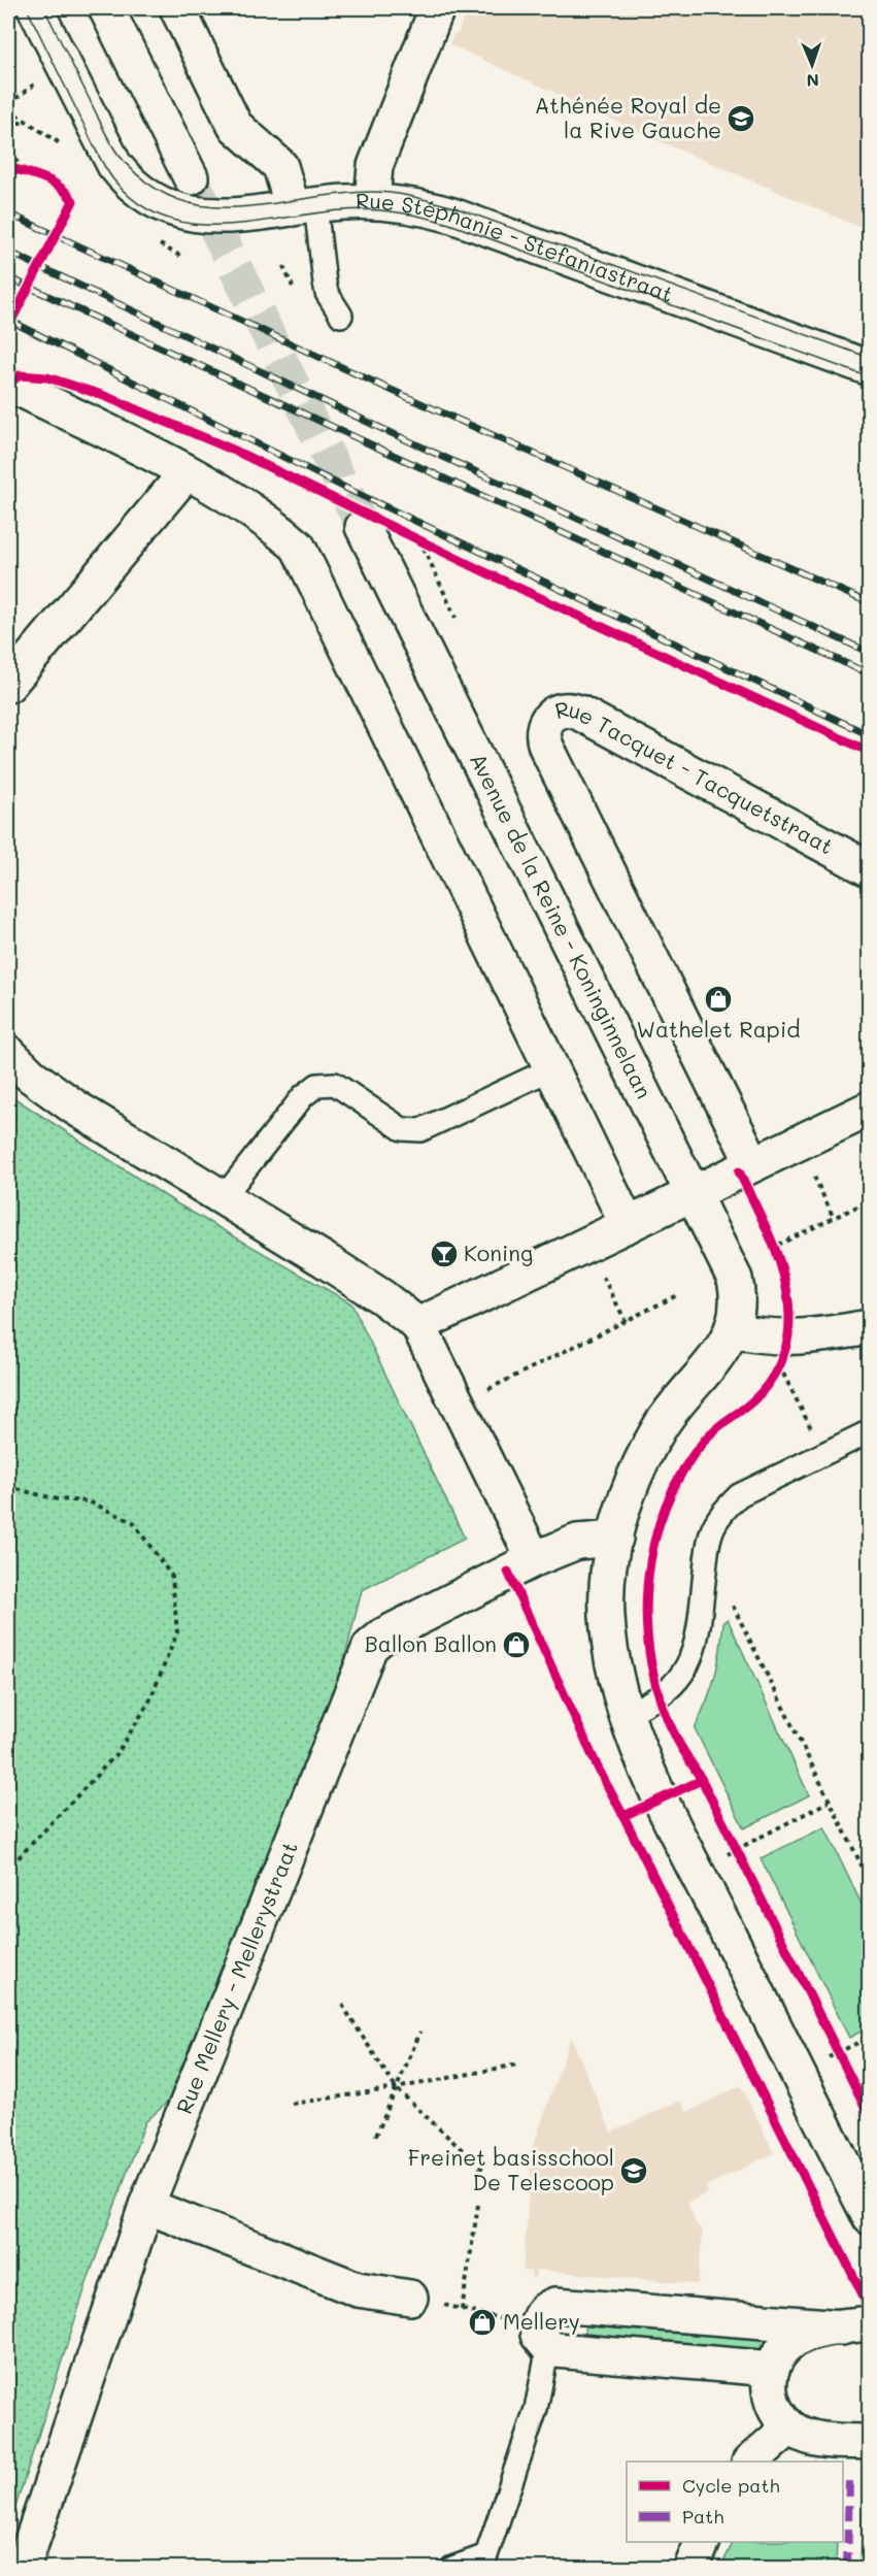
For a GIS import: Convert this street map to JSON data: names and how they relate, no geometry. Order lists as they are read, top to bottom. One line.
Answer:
{"streets":{"street":["Rue Stéphanie - Stefaniastraat","Rue Tacquet - Tacquetstraat","Avenue de la Reine - Koninginnelaan","Rue Mellery - Mellerystraat"]},"crossings":[["Avenue de la Reine - Koninginnelaan","Rue Mellery - Mellerystraat"]],"places":{"school or university":["Athénée Royal de la Rive Gauche","Freinet basisschool De Telescoop"],"shop":["Wathelet Rapid","Ballon Ballon","Mellery"],"bar":["Koning"]},"legend":["Cycle path","Path"],"north":"bottom"}
